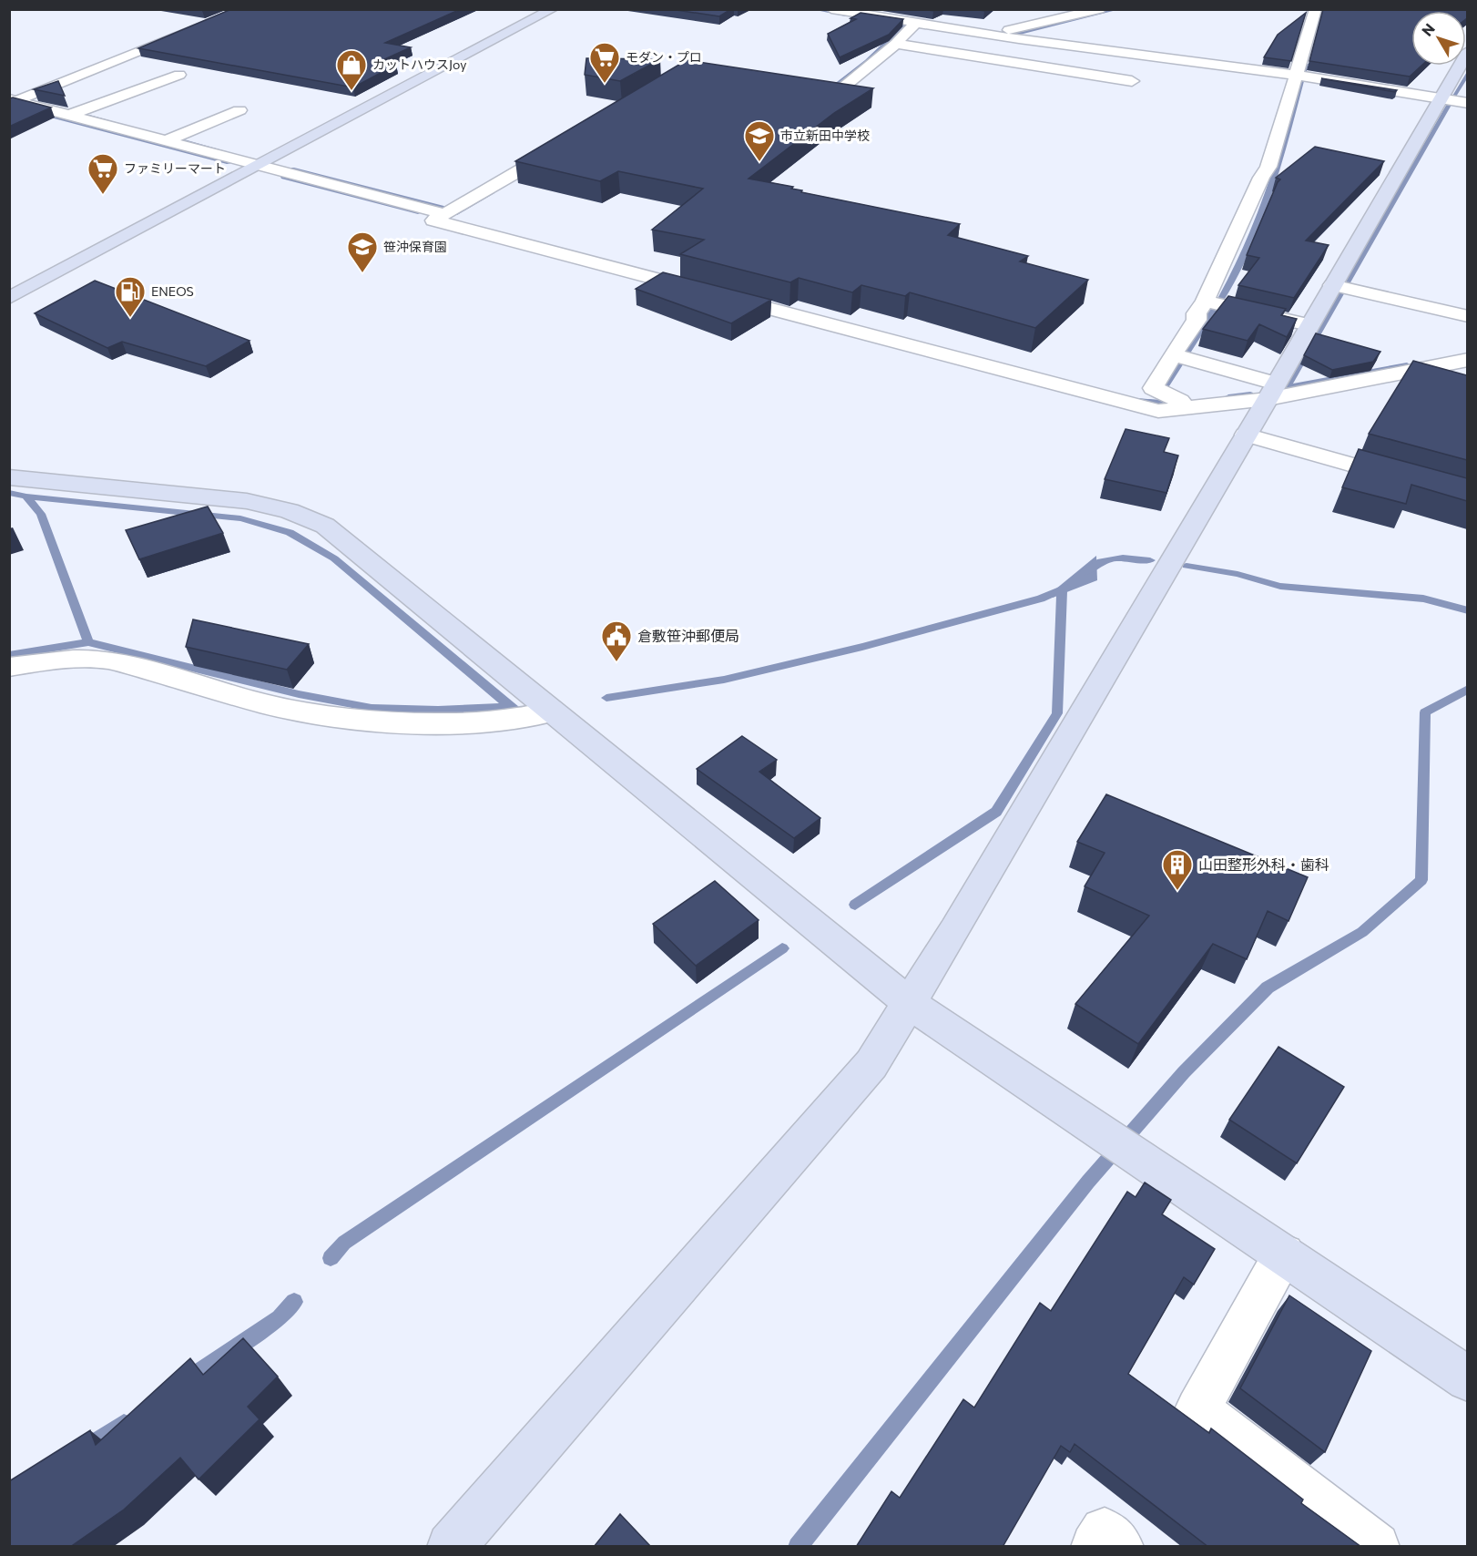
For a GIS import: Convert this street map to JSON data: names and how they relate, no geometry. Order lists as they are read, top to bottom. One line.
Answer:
{"places":{"supermarket":["モダン・プロ","ファミリーマート"],"shop":["カットハウスJoy"],"school or university":["市立新田中学校","笹沖保育園"],"fuel station":["ENEOS"],"public building":["倉敷笹沖郵便局"],"building":["山田整形外科・歯科"]},"north":"top left"}
